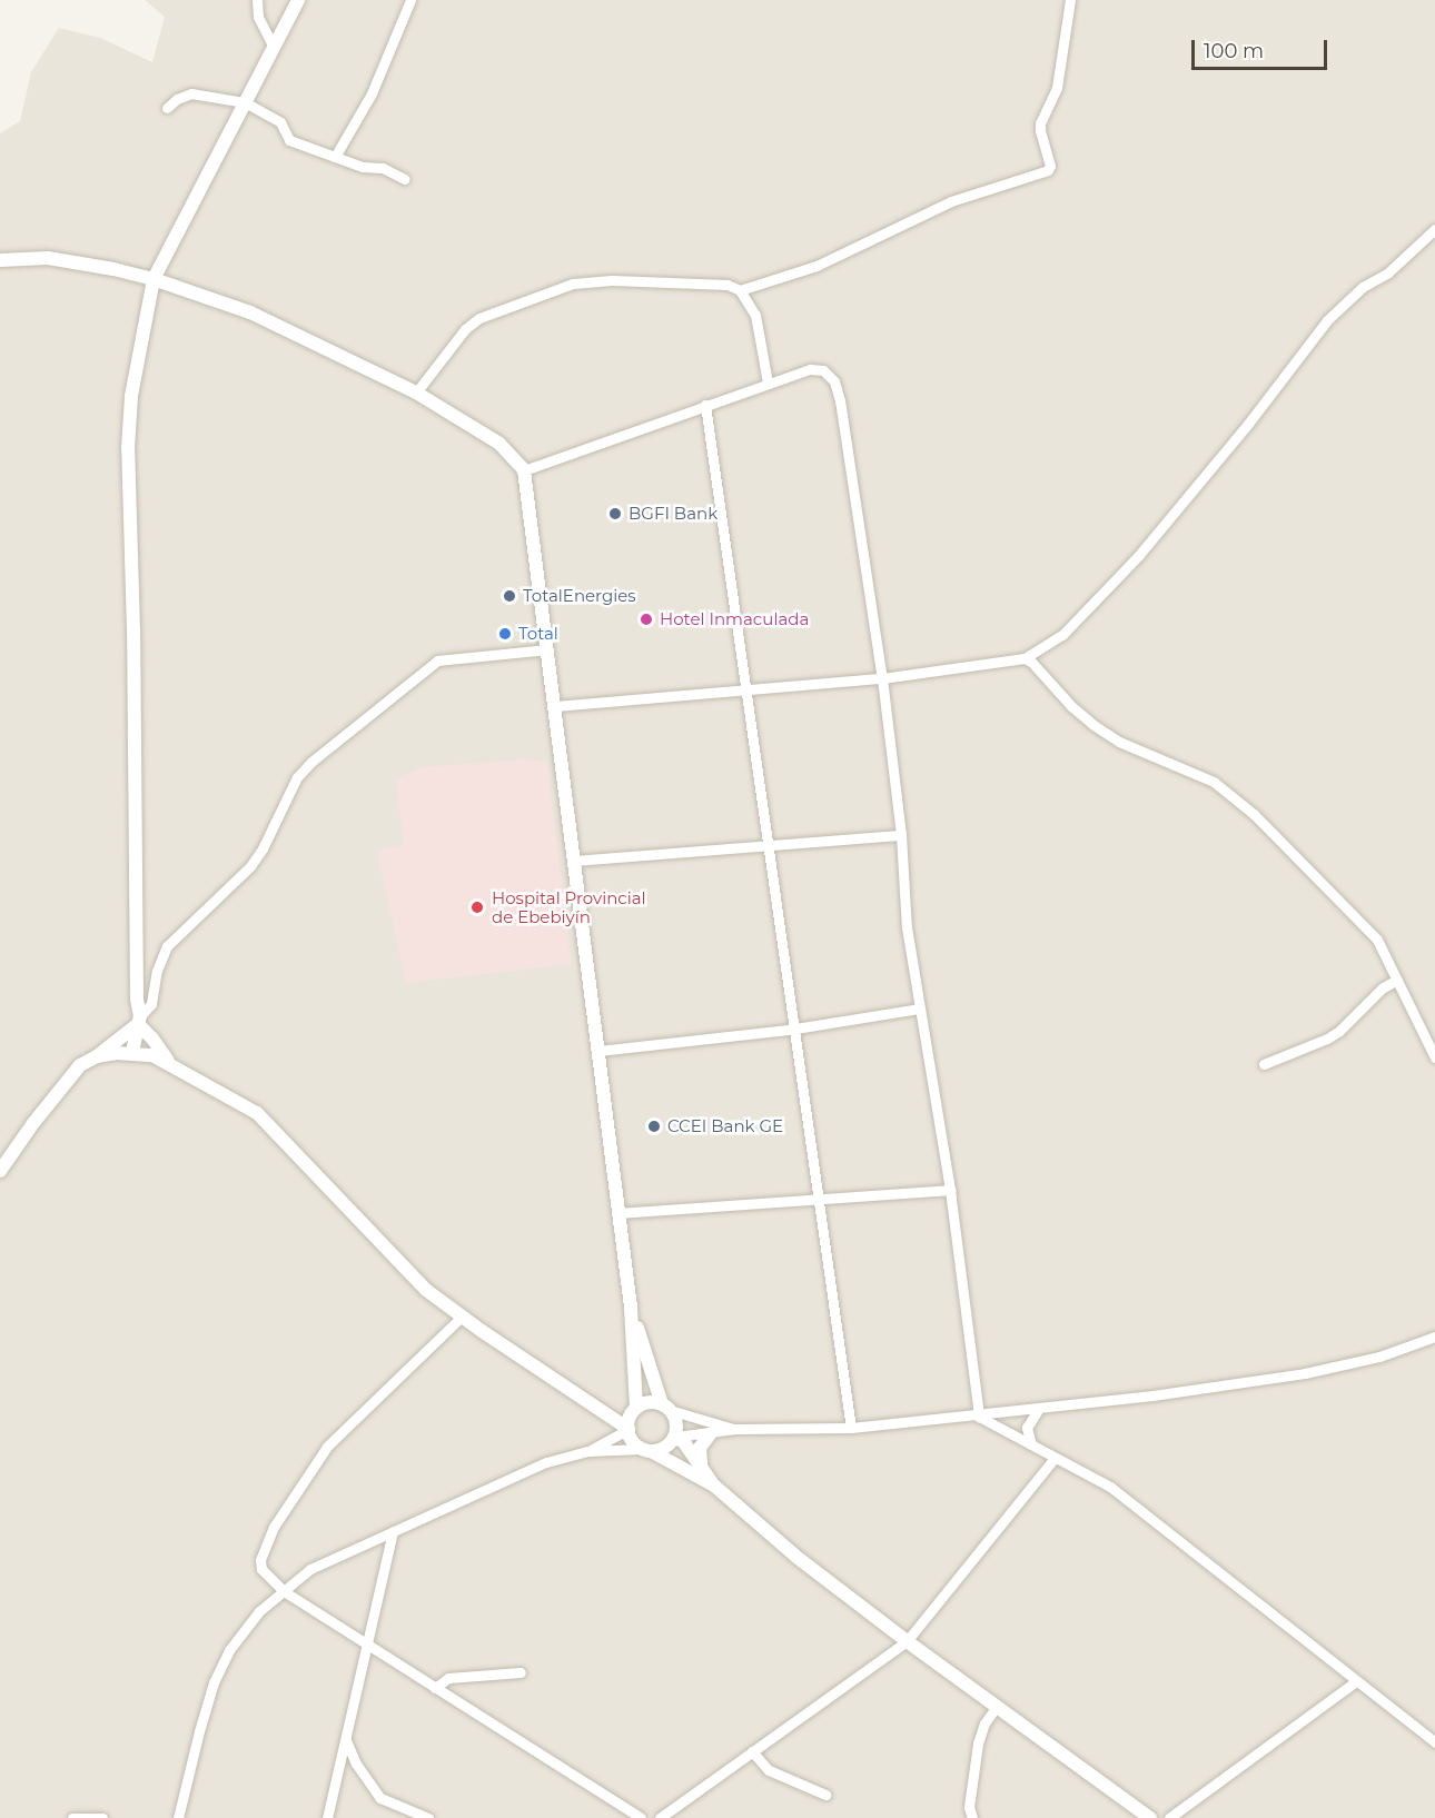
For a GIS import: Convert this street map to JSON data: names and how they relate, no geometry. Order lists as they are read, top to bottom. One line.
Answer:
{"places":["BGFI Bank","TotalEnergies","Hotel Inmaculada","Total","Hospital Provincial de Ebebiyín","CCEI Bank GE"],"scale_bar":"100 m"}
